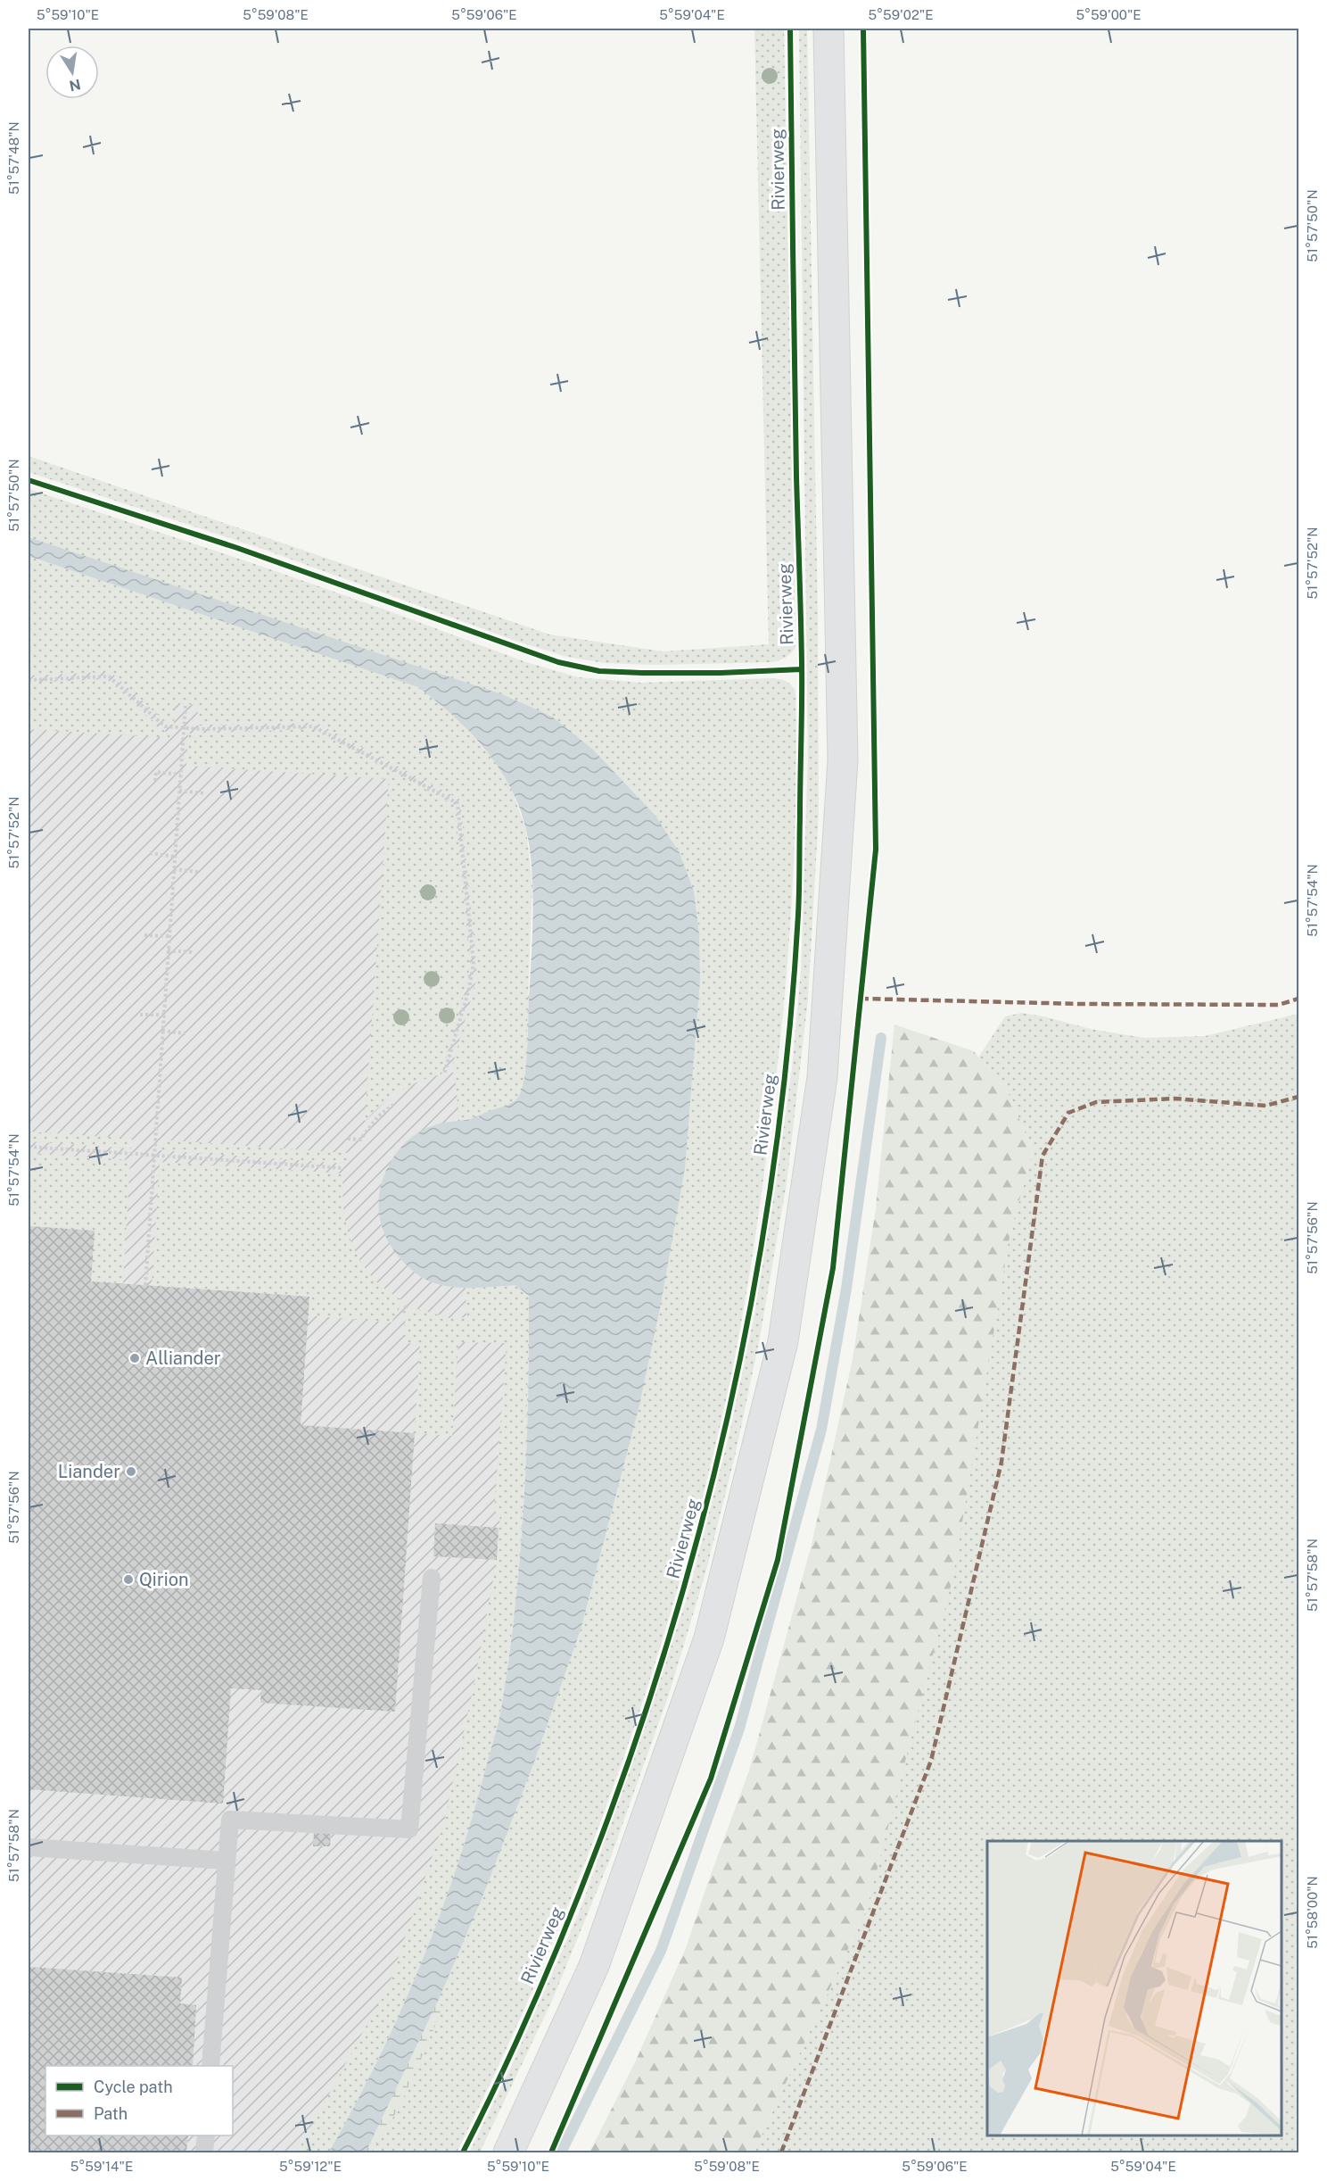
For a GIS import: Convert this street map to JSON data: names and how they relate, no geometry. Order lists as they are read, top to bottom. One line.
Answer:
{"streets":{"cycle path":["Rivierweg"]},"places":["Alliander","Liander","Qirion"],"legend":["Cycle path","Path"],"north":"bottom","coordinates":["5°59'10\"E","5°59'08\"E","5°59'06\"E","5°59'04\"E","5°59'02\"E","5°59'00\"E","51°57'48\"N","51°57'50\"N","51°57'52\"N","51°57'54\"N","51°57'56\"N","51°57'58\"N","51°58'00\"N","5°59'14\"E","5°59'12\"E"]}
